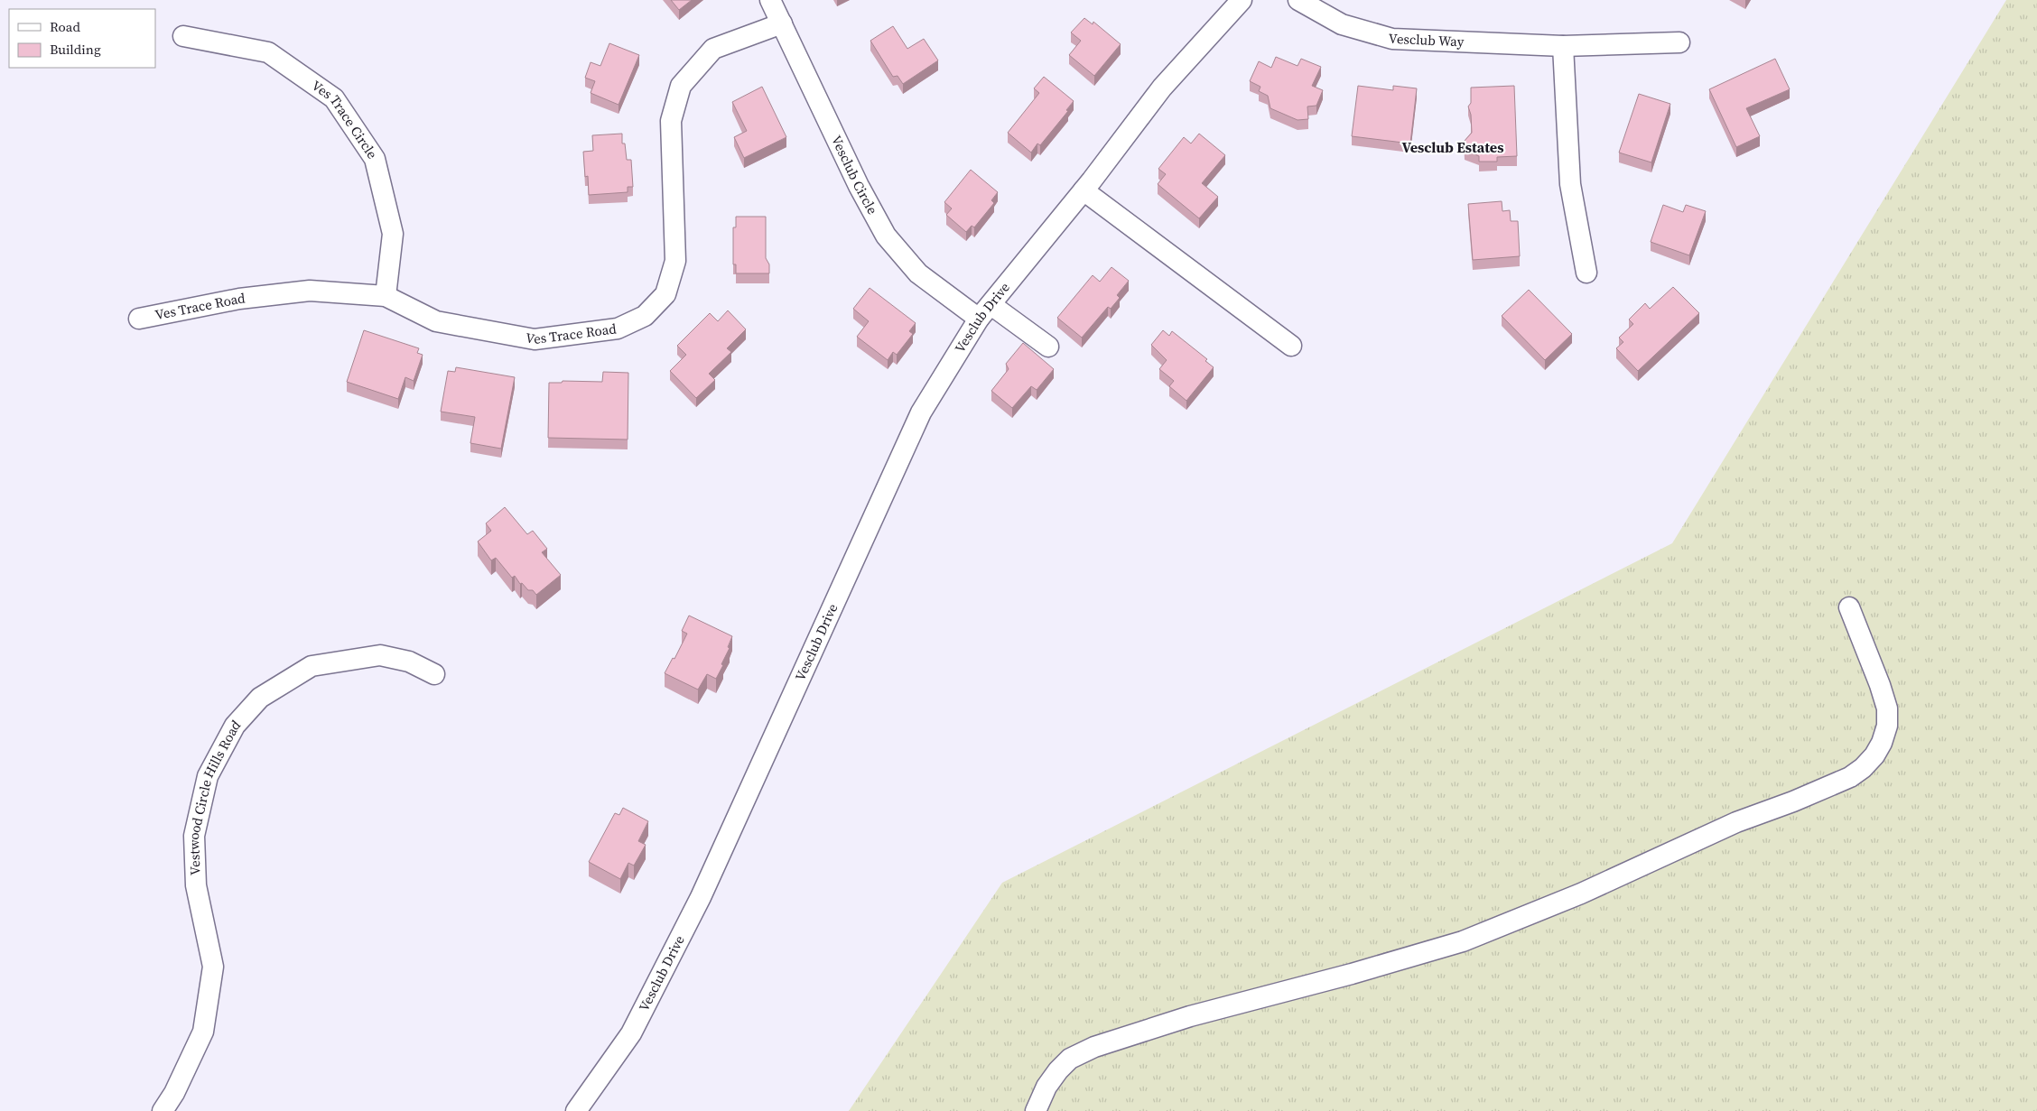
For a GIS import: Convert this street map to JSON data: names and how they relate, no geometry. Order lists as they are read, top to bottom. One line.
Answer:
{"streets":{"street":["Vesclub Way","Ves Trace Circle","Vesclub Circle","Ves Trace Road","Vesclub Drive","Vestwood Circle Hills Road"]},"crossings":[["Ves Trace Circle","Ves Trace Road"],["Vesclub Circle","Ves Trace Road"],["Vesclub Circle","Vesclub Drive"]],"districts":["Vesclub Estates"],"legend":["Road","Building"]}
